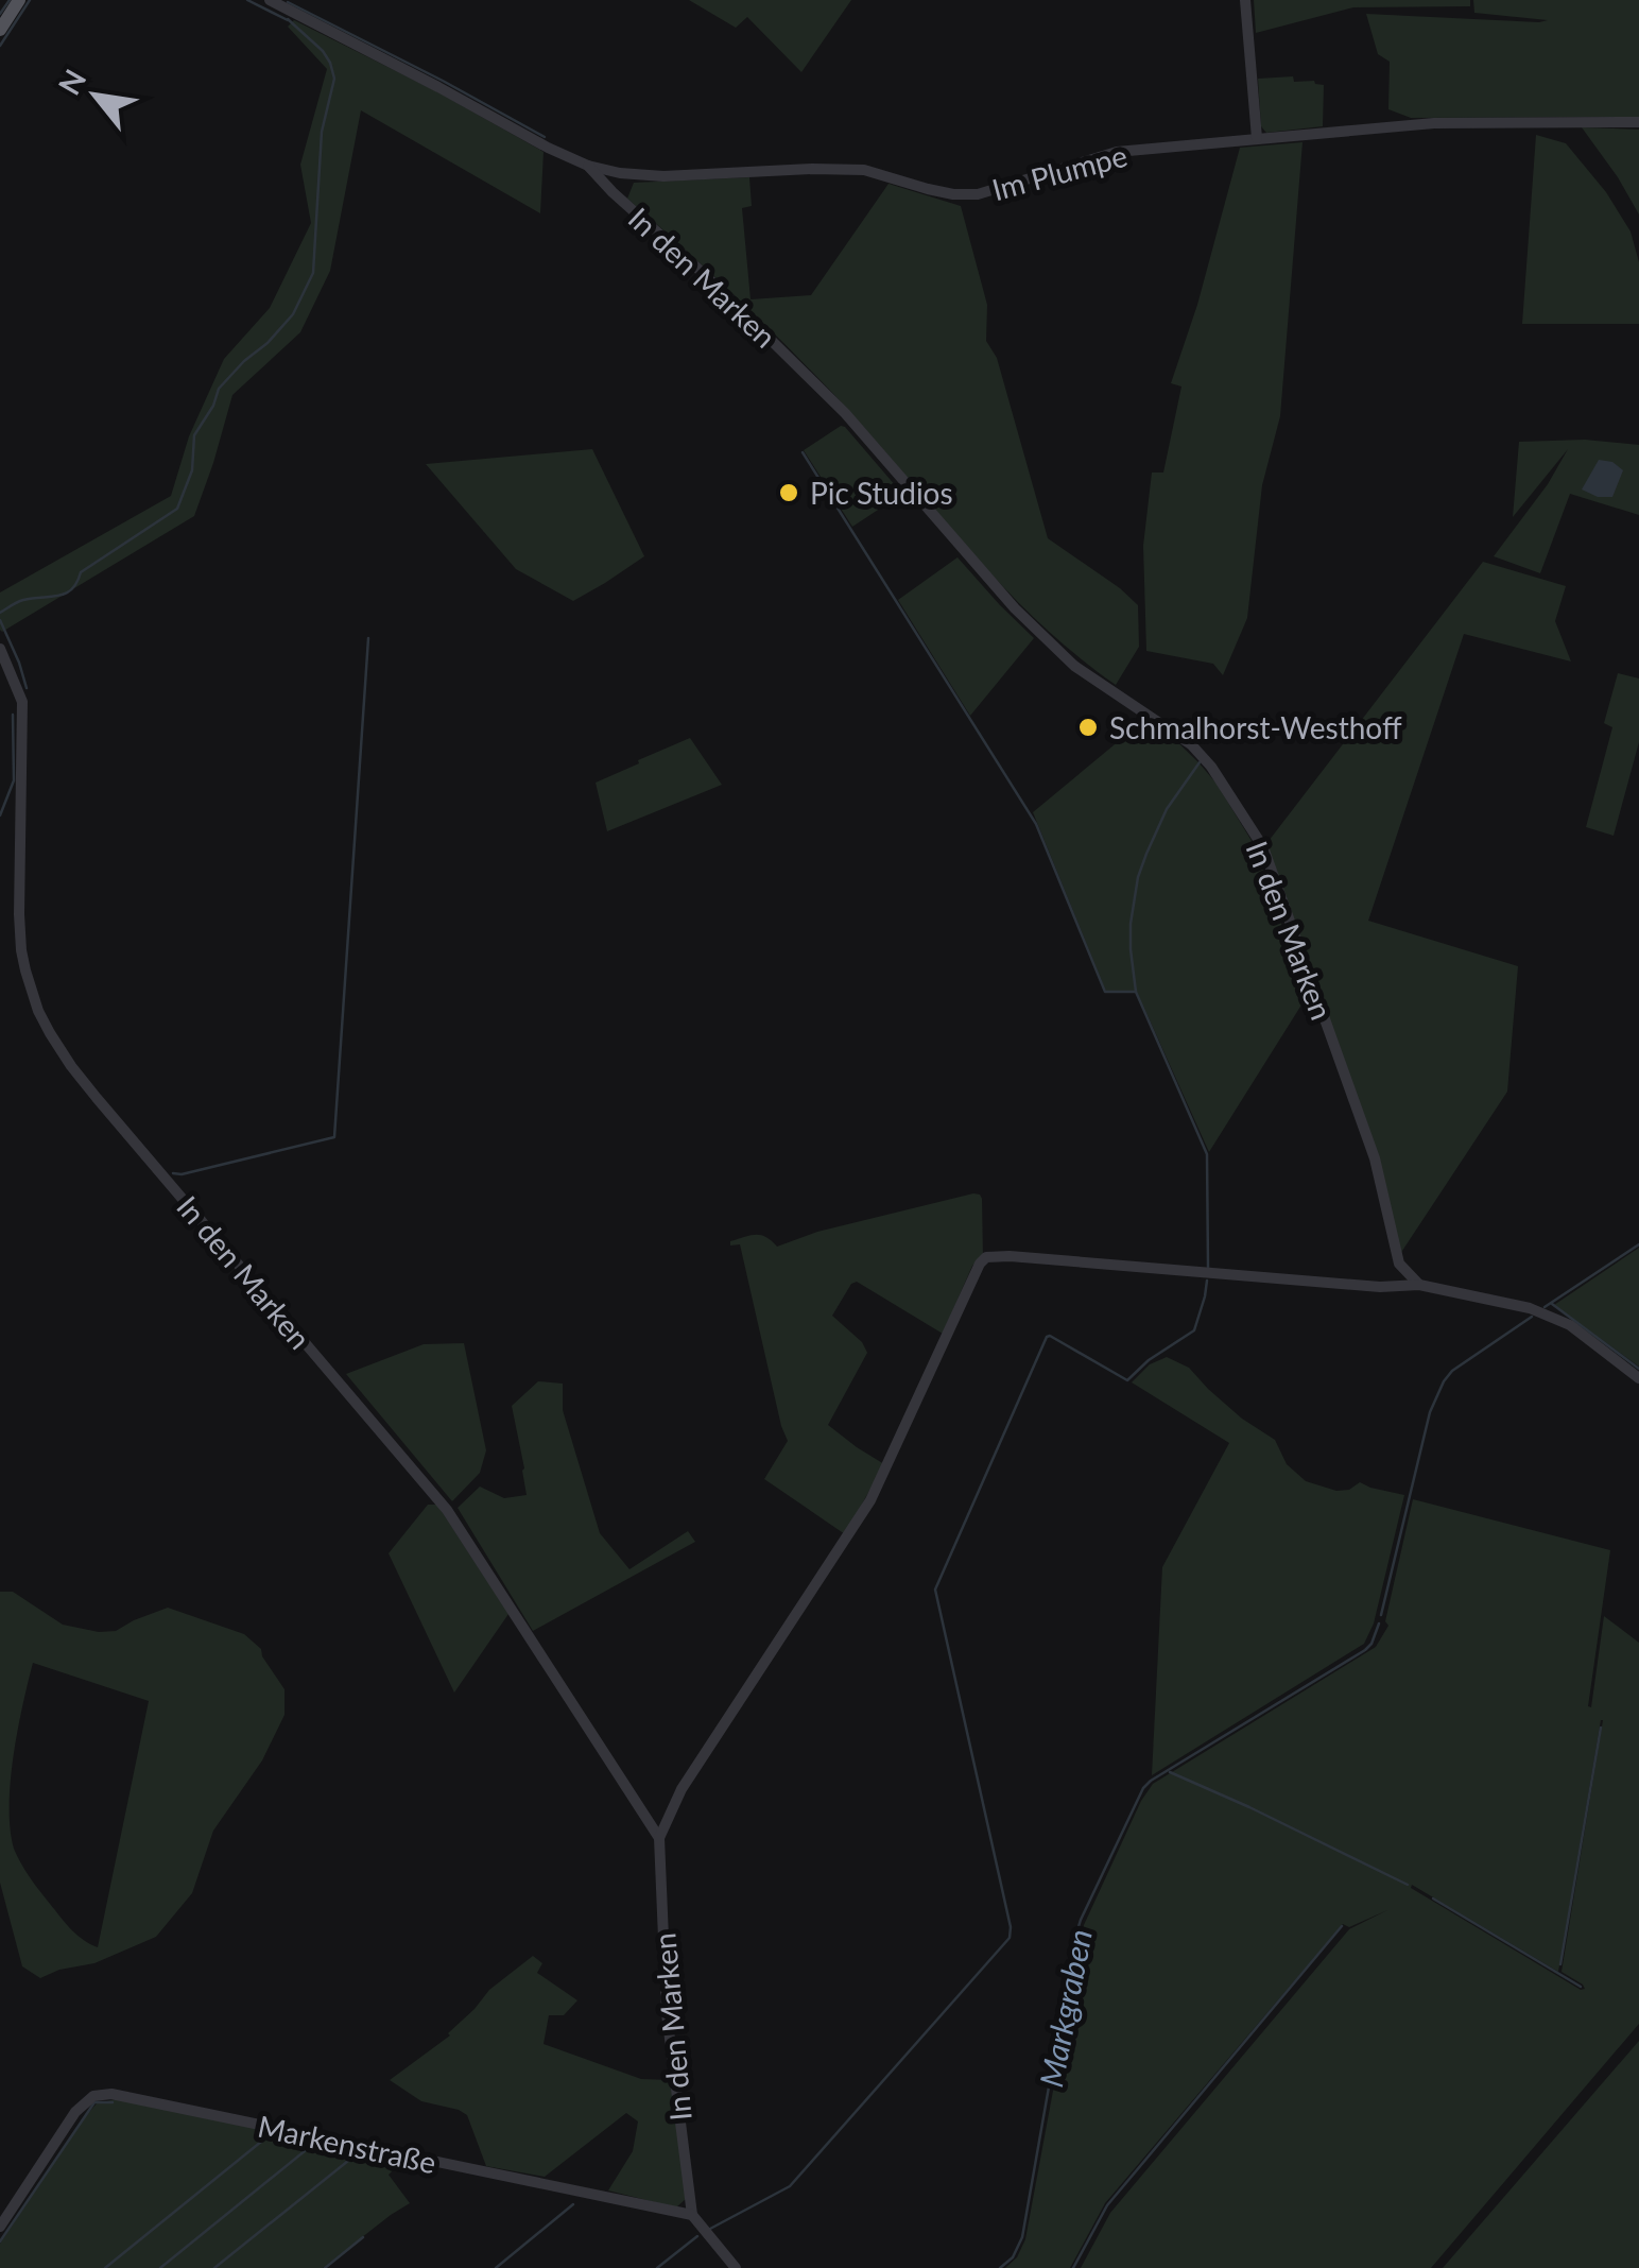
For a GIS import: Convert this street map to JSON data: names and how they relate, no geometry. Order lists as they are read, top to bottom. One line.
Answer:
{"streets":{"street":["Im Plumpe","In den Marken","Markenstraße"]},"crossings":[["Im Plumpe","In den Marken"],["In den Marken","Markenstraße"]],"water":["Markgraben"],"places":["Pic Studios","Schmalhorst-Westhoff"],"north":"top left"}
